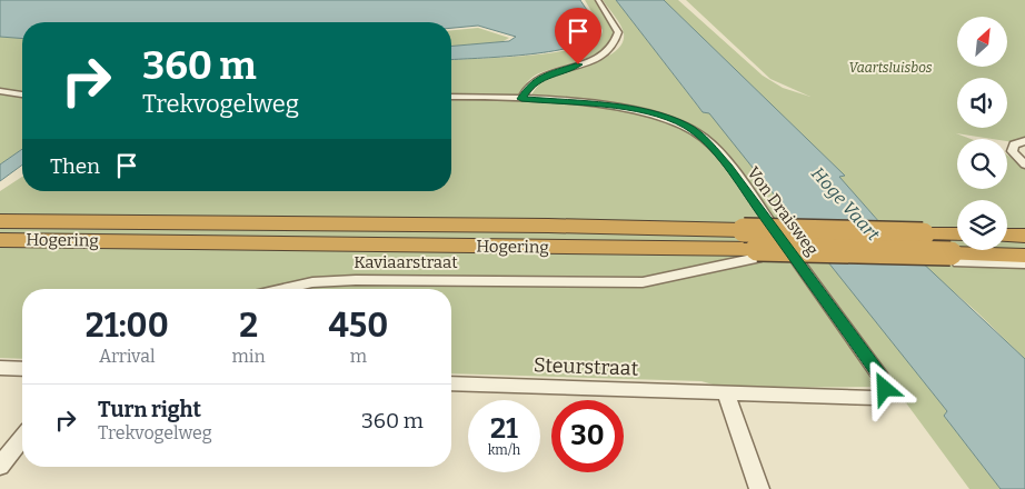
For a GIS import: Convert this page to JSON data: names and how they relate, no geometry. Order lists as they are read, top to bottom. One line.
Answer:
{"streets":{"highway":["Hogering"],"street":["Von Draisweg","Kaviaarstraat","Steurstraat"]},"crossings":[["Von Draisweg","Steurstraat"],["Hogering","Kaviaarstraat"]],"water":["Hoge Vaart"],"parks":["Vaartsluisbos"],"north":"top right","page":{"turn":["360 m","Trekvogelweg"],"then":"Then","eta":["21:00","Arrival","2","min","450","m"],"list":[{"name":"Turn right","note":"Trekvogelweg","value":"360 m"}],"speed":"21 km/h","limit":"30"}}
